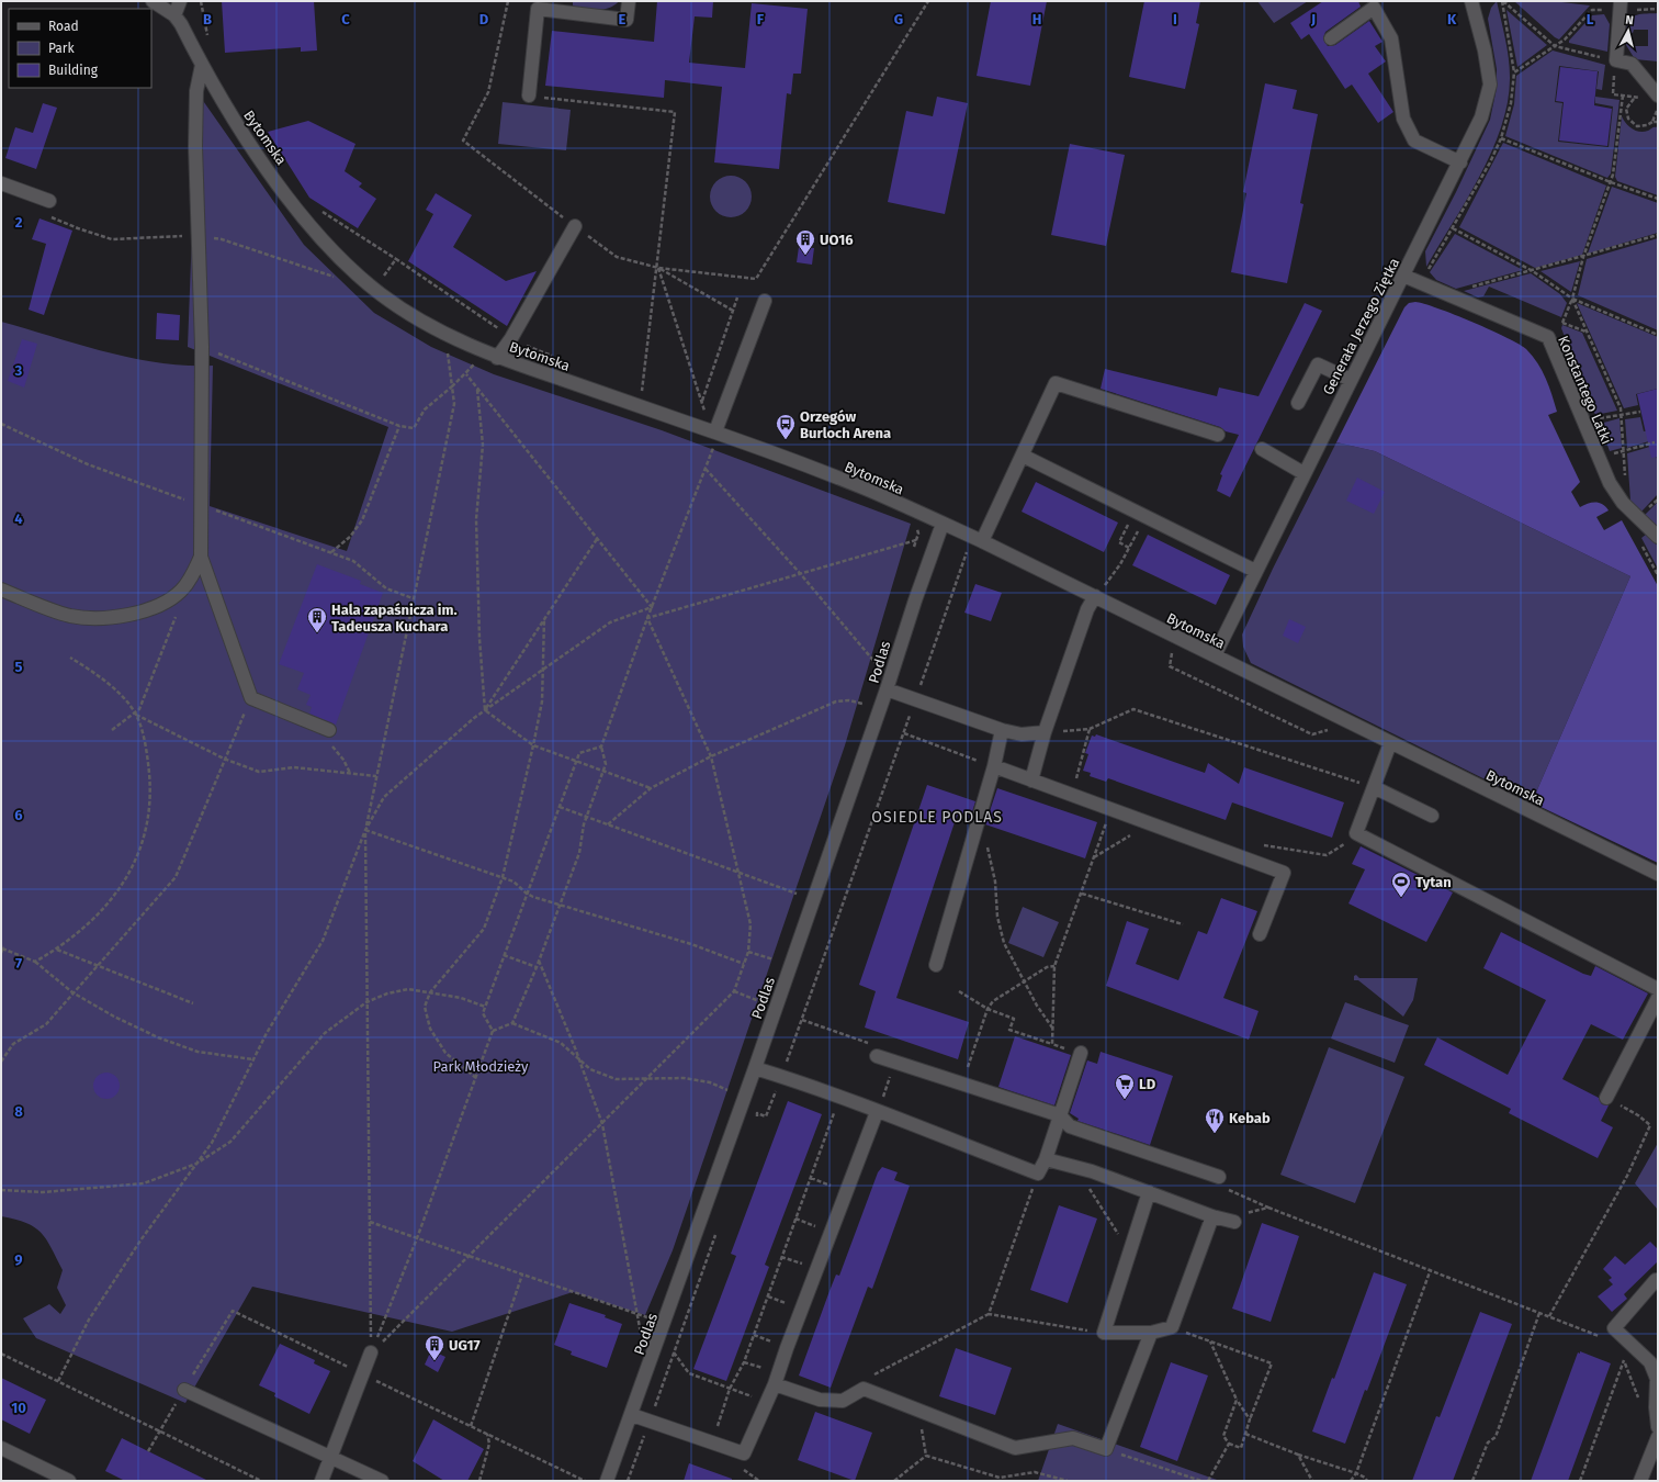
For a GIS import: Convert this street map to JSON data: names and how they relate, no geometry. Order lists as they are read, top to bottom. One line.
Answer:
{"streets":{"street":["Bytomska","Generała Jerzego Ziętka","Konstantego Latki","Podlas"]},"crossings":[["Bytomska","Generała Jerzego Ziętka"],["Bytomska","Podlas"],["Generała Jerzego Ziętka","Konstantego Latki"]],"districts":["OSIEDLE PODLAS"],"parks":["Park Młodzieży"],"places":{"building":["UO16","Hala zapaśnicza im. Tadeusza Kuchara","UG17"],"bus stop":["Orzegów Burloch Arena"],"sports":["Tytan"],"supermarket":["LD"],"restaurant":["Kebab"]},"legend":["Road","Park","Building"],"north":"top","grid":{"columns":["B","C","D","E","F","G","H","I","J","K","L"],"rows":["2","3","4","5","6","7","8","9","10"]}}
